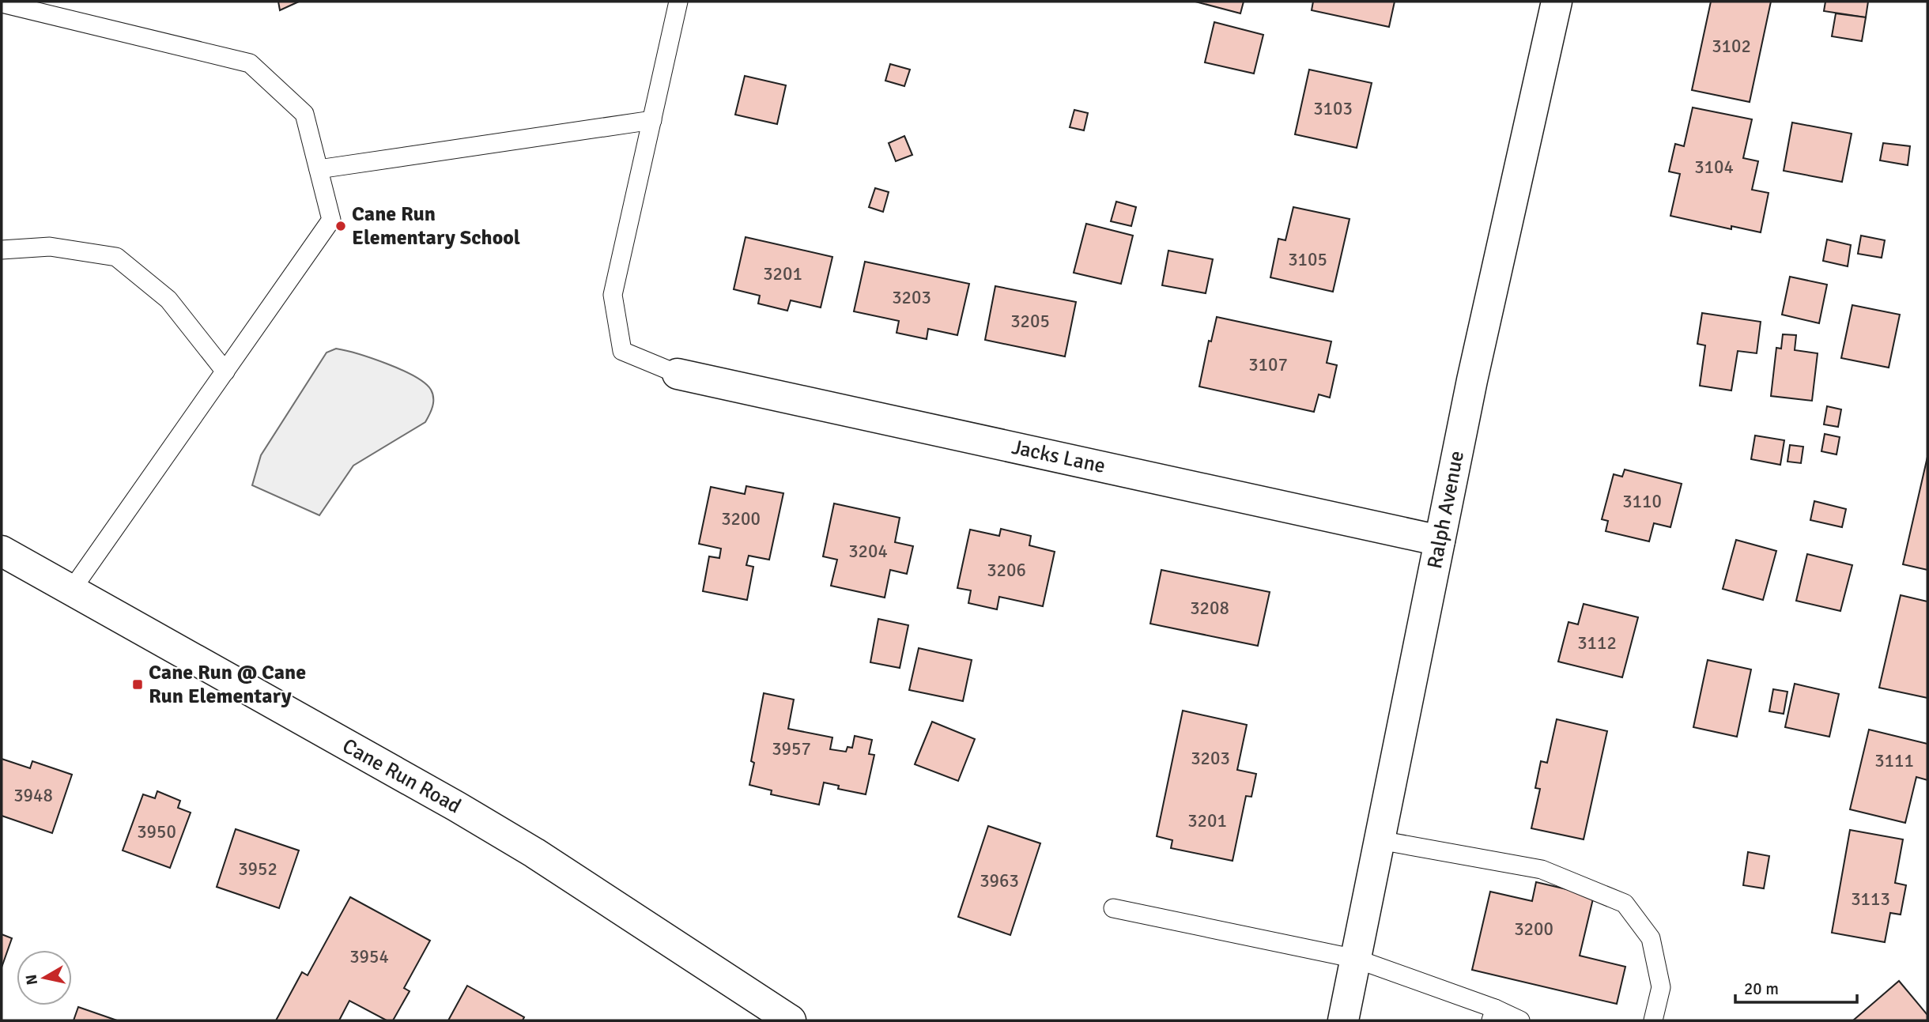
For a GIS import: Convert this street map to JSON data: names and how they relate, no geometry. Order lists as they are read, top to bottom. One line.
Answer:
{"streets":{"street":["Jacks Lane","Ralph Avenue","Cane Run Road"]},"crossings":[["Jacks Lane","Ralph Avenue"]],"places":{"other":["Cane Run Elementary School"],"transit":["Cane Run @ Cane Run Elementary"]},"house_numbers":["3102","3103","3104","3105","3201","3203","3205","3107","3110","3200","3204","3206","3208","3112","3957","3203","3111","3948","3201","3950","3952","3963","3113","3200","3954"],"scale_bar":"20 m","north":"left"}
